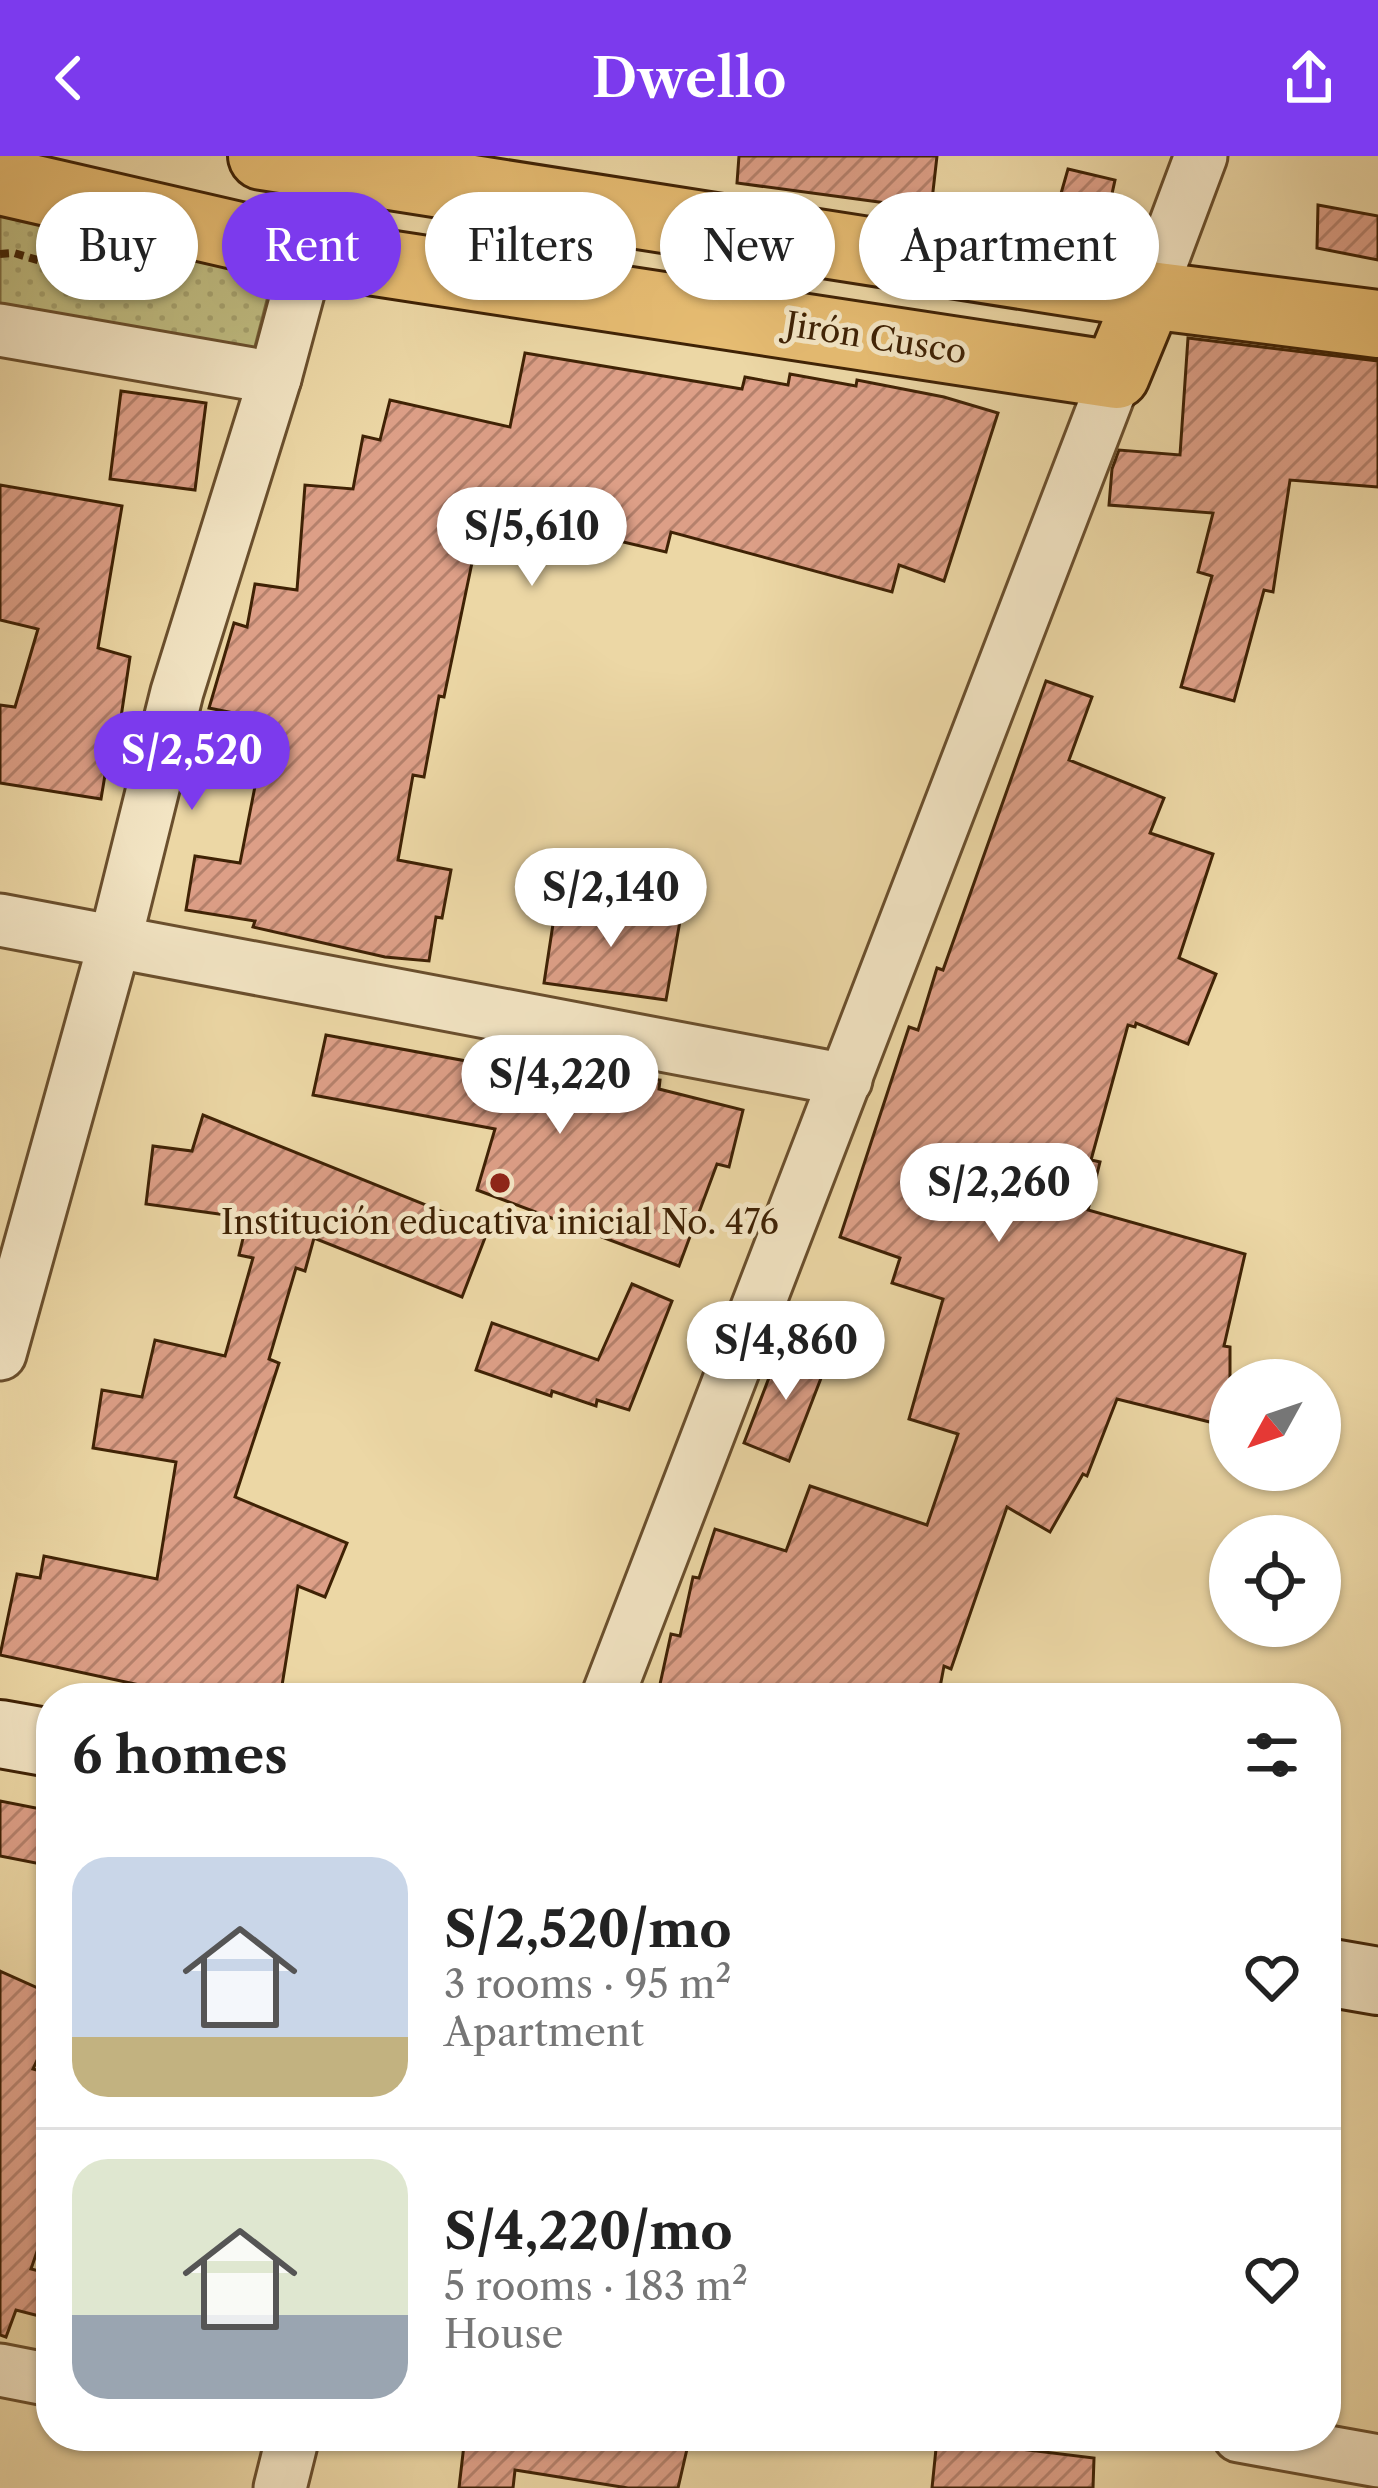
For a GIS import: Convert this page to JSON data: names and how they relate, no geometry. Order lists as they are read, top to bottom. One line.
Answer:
{"streets":{"main road":["Jirón Cusco"]},"places":["Institución educativa inicial No. 476"],"north":"bottom left","page":{"header":"Dwello","chip":["Buy","Rent","Filters","New","Apartment"],"price":["S/5,610","S/2,520","S/2,140","S/4,220","S/2,260","S/4,860"],"heading":"6 homes","list":[{"name":"S/2,520/mo","note":"3 rooms · 95 m² · Apartment"},{"name":"S/4,220/mo","note":"5 rooms · 183 m² · House"}]}}
